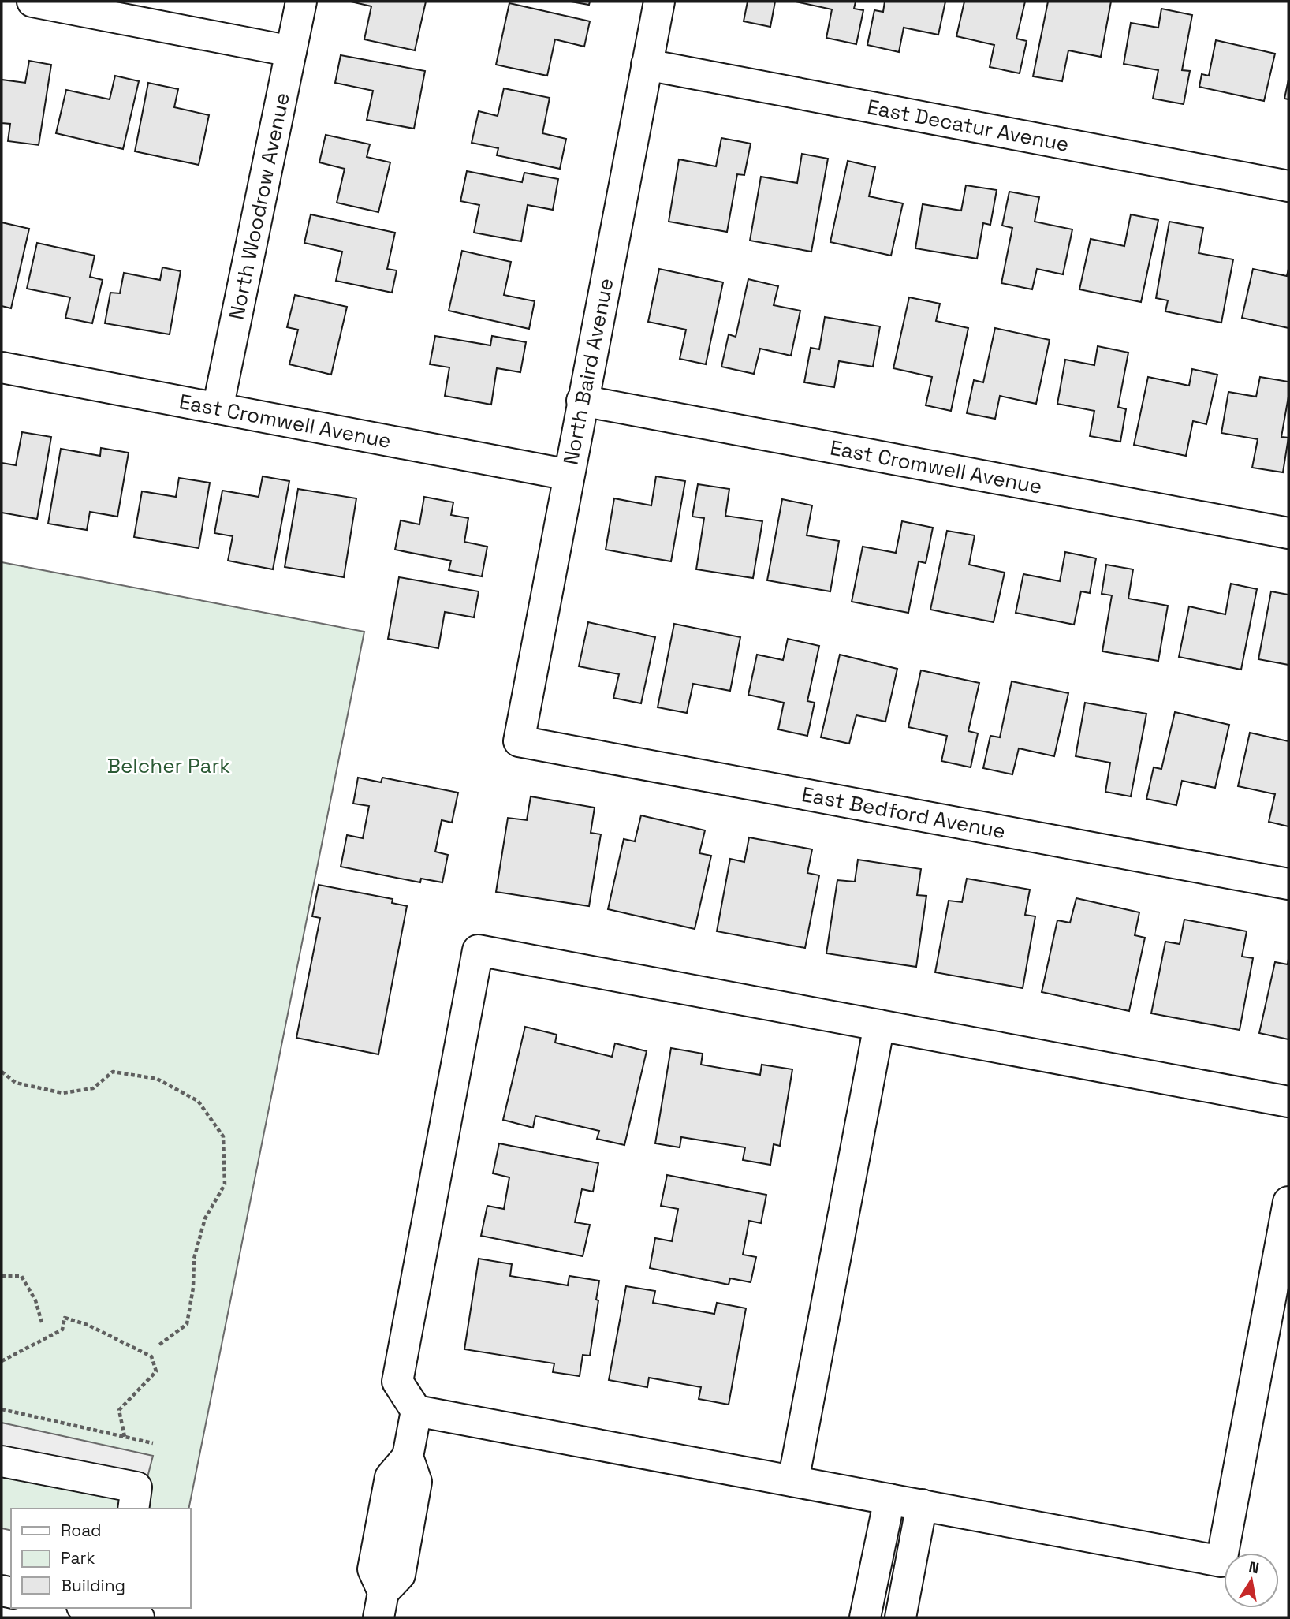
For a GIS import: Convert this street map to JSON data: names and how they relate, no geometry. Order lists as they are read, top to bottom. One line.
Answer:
{"streets":{"street":["East Decatur Avenue","North Woodrow Avenue","North Baird Avenue","East Cromwell Avenue","East Bedford Avenue"]},"crossings":[["East Decatur Avenue","North Baird Avenue"],["North Woodrow Avenue","East Cromwell Avenue"],["North Baird Avenue","East Cromwell Avenue"],["North Baird Avenue","East Bedford Avenue"]],"parks":["Belcher Park"],"legend":["Road","Park","Building"],"north":"top"}
